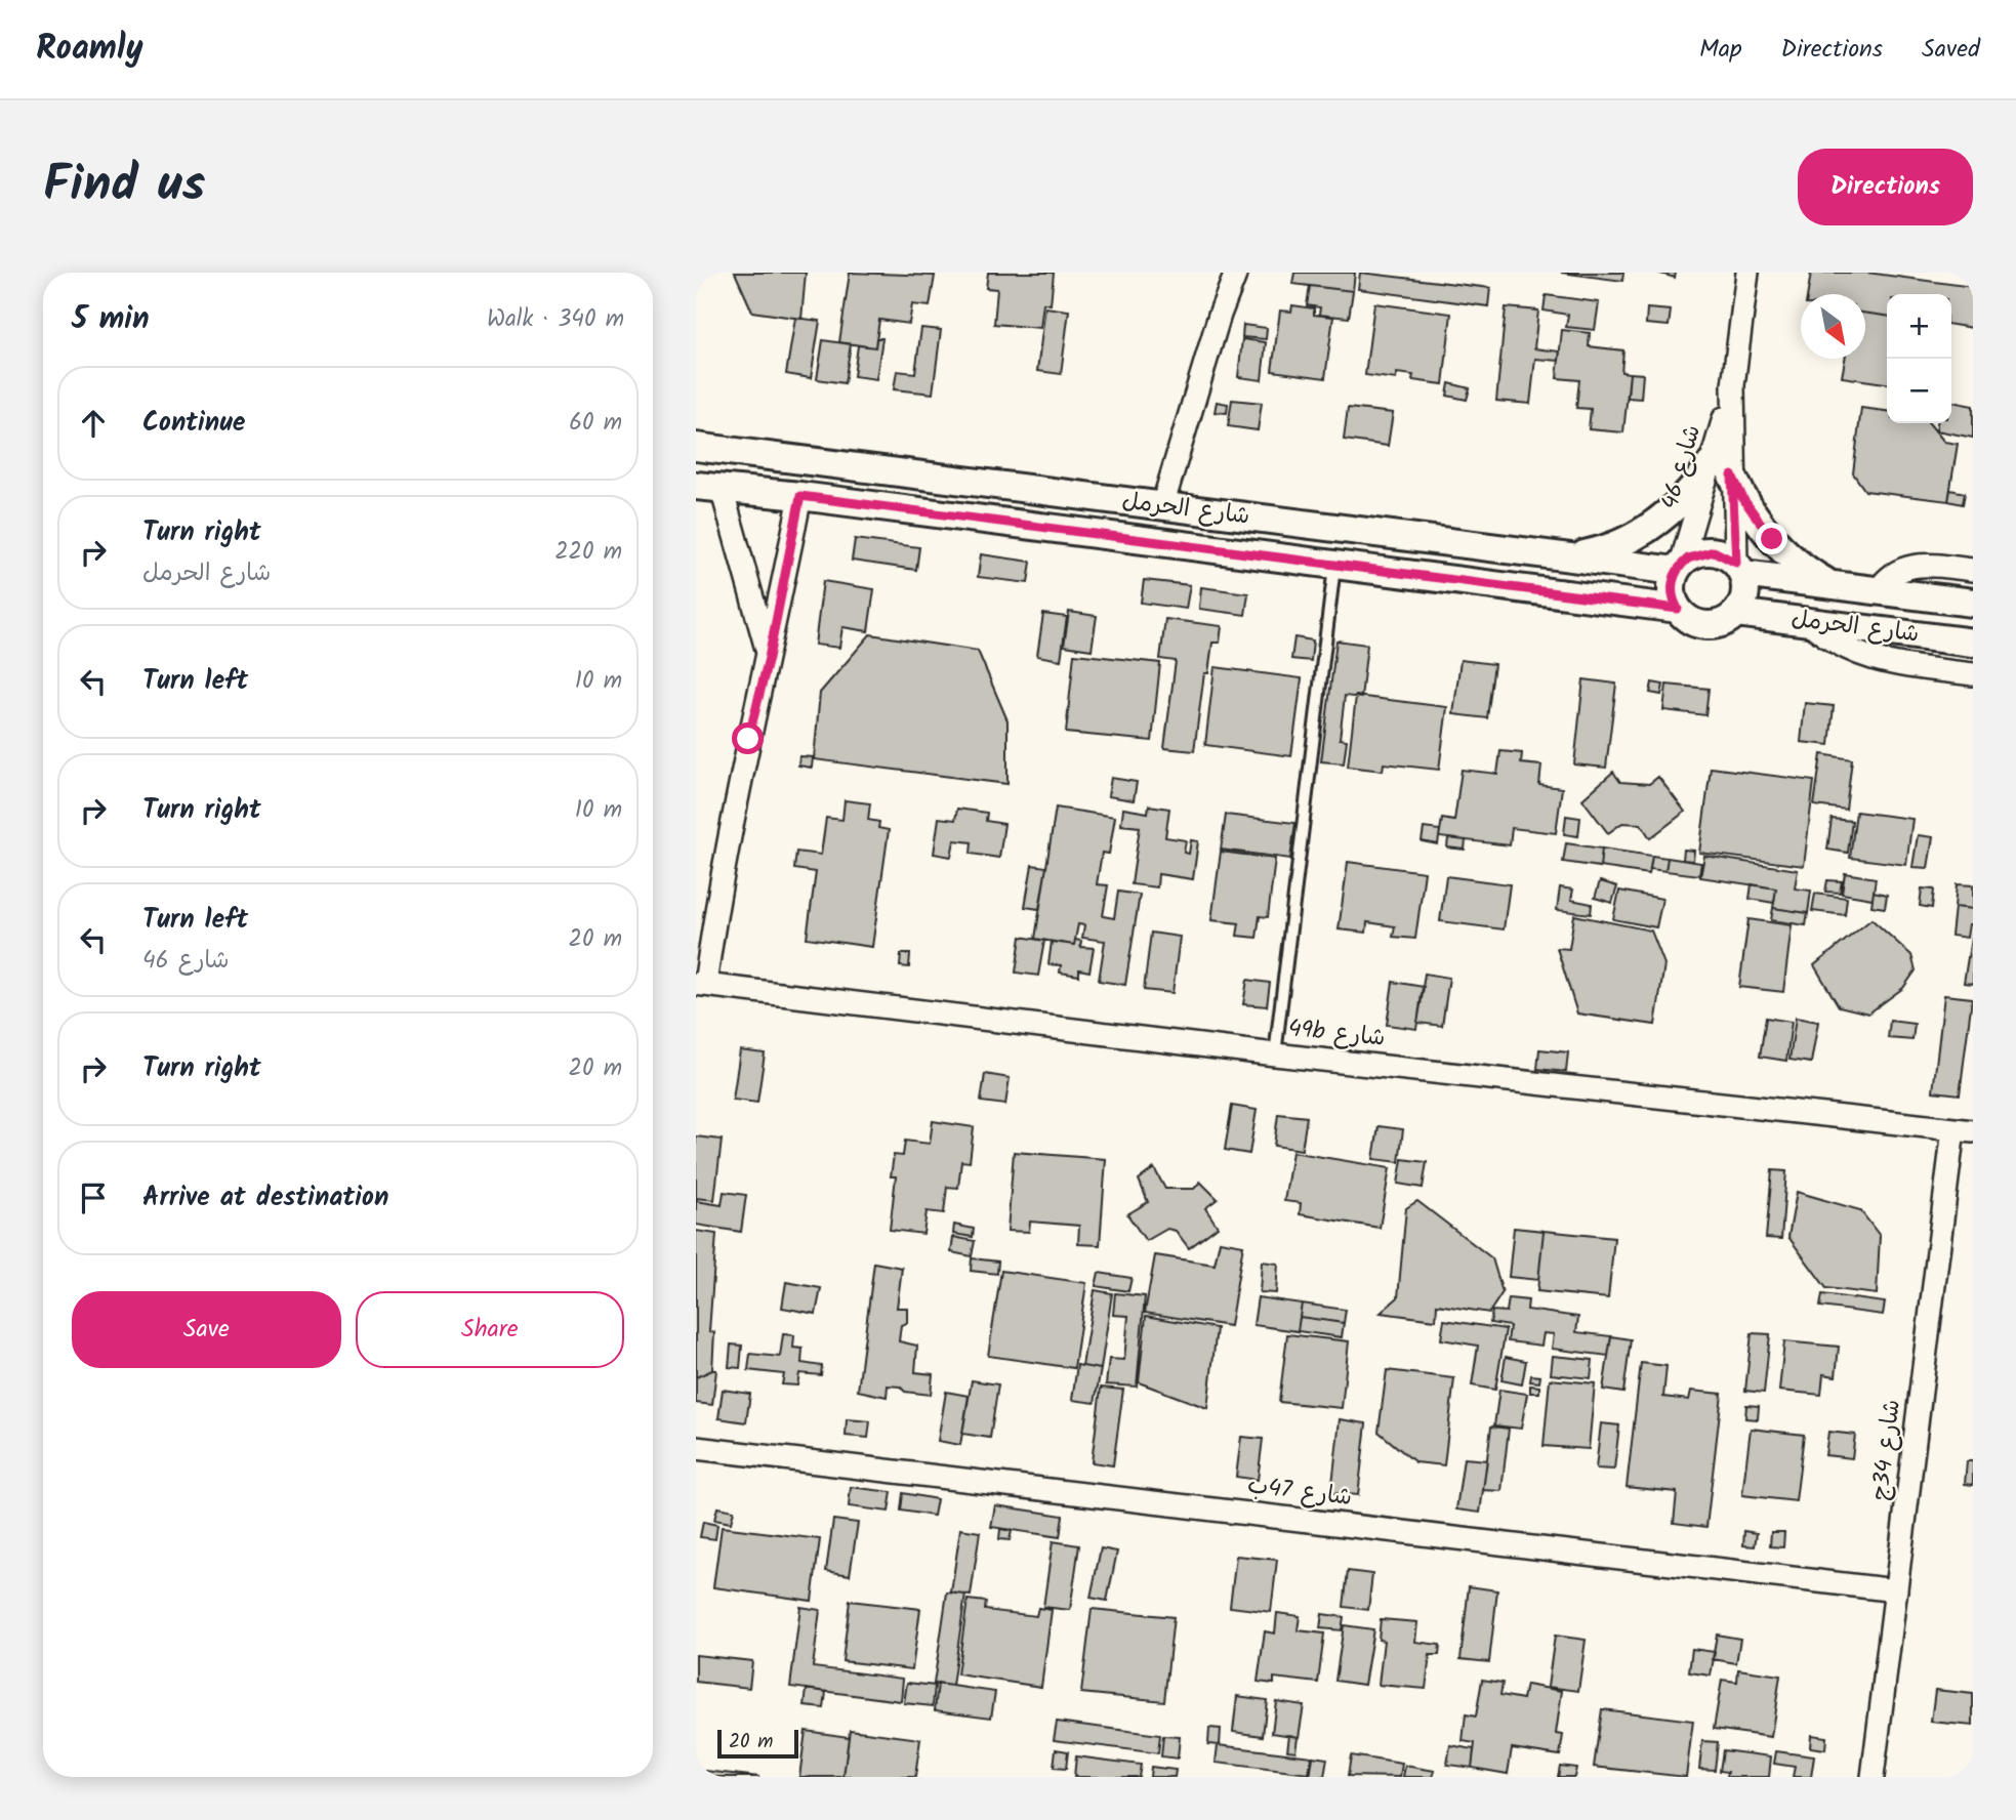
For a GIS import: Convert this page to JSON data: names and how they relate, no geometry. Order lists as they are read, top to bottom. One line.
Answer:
{"streets":{"street":["شارع 46","شارع الحرمل","49b شارع","شارع 34ج","شارع 47ب"]},"crossings":[["شارع 46","شارع الحرمل"],["49b شارع","شارع 34ج"],["شارع 34ج","شارع 47ب"]],"scale_bar":"20 m","north":"bottom right","page":{"header":"Roamly","nav":["Map","Directions","Saved"],"title":"Find us","buttons":["Directions",["Save","Share"]],"heading":["5 min","Walk · 340 m"],"map_buttons":["+","−"],"list":[["Continue","60 m"],["Turn right","شارع الحرمل","220 m"],["Turn left","10 m"],["Turn right","10 m"],["Turn left","شارع 46","20 m"],["Turn right","20 m"],"Arrive at destination"],"scale":"20 m"}}
